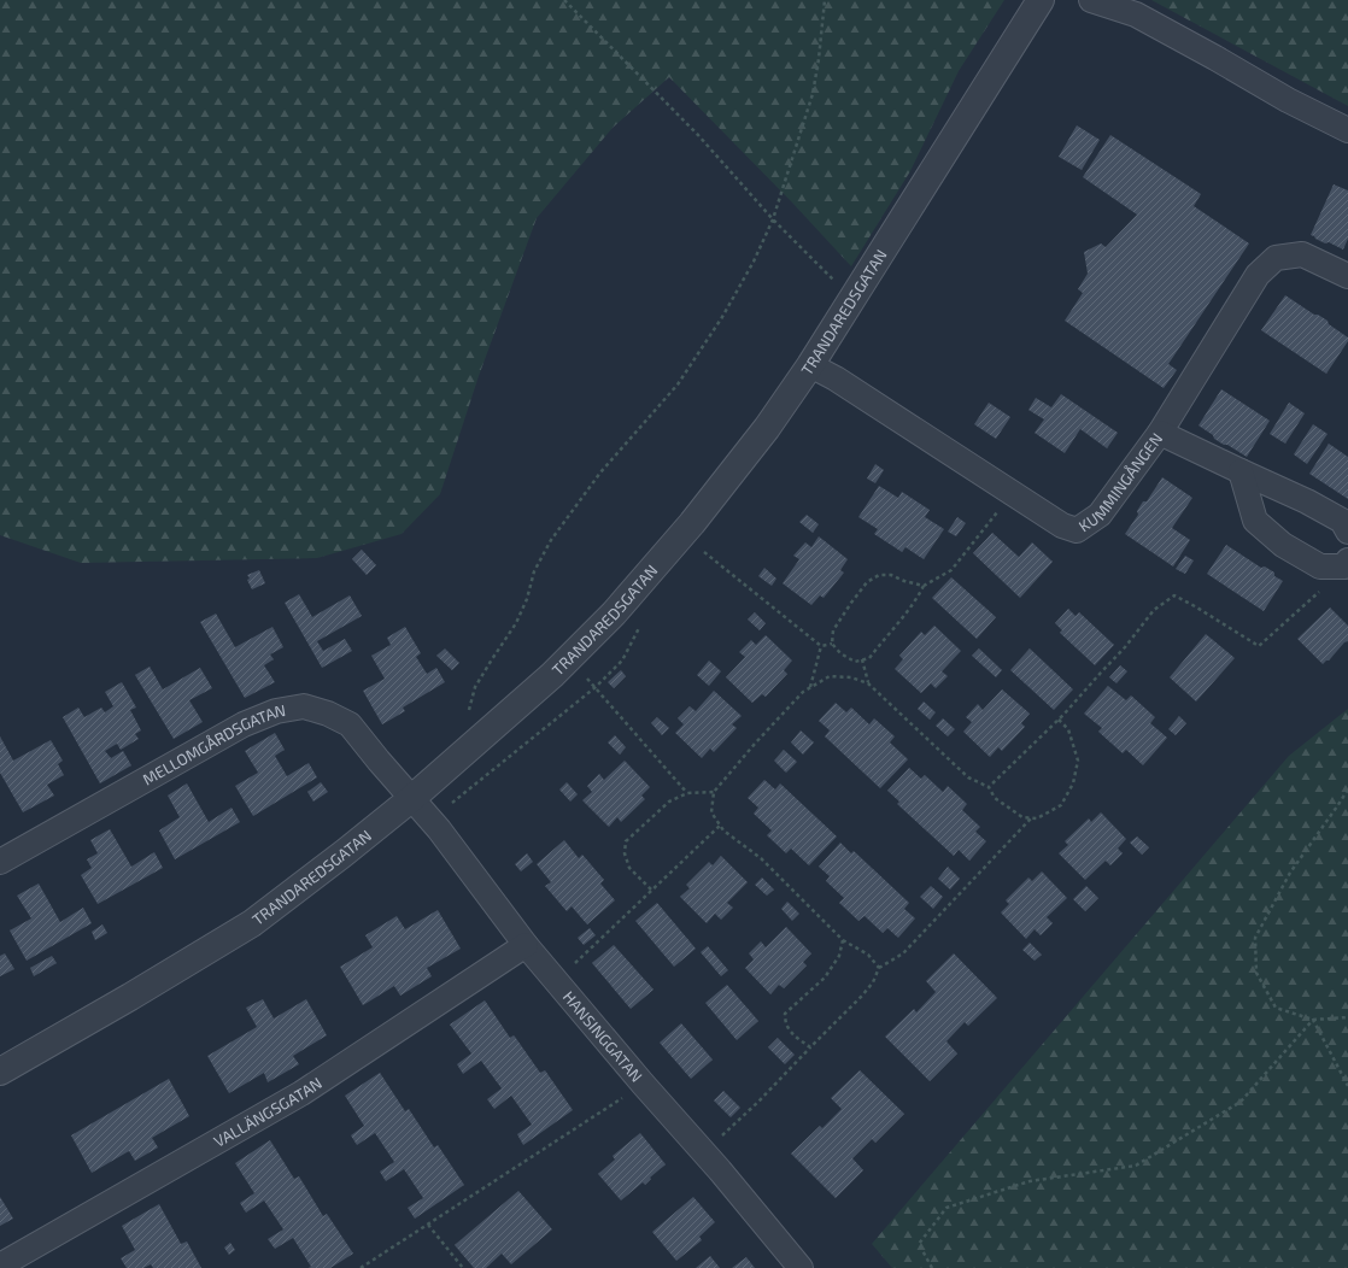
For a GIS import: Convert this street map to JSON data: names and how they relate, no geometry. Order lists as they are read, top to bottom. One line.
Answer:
{"streets":{"street":["TRANDAREDSGATAN","KUMMINGÅNGEN","MELLOMGÅRDSGATAN","HANSINGGATAN","VALLÄNGSGATAN"]},"crossings":[["TRANDAREDSGATAN","KUMMINGÅNGEN"],["TRANDAREDSGATAN","MELLOMGÅRDSGATAN"],["TRANDAREDSGATAN","HANSINGGATAN"],["MELLOMGÅRDSGATAN","HANSINGGATAN"],["HANSINGGATAN","VALLÄNGSGATAN"]]}
